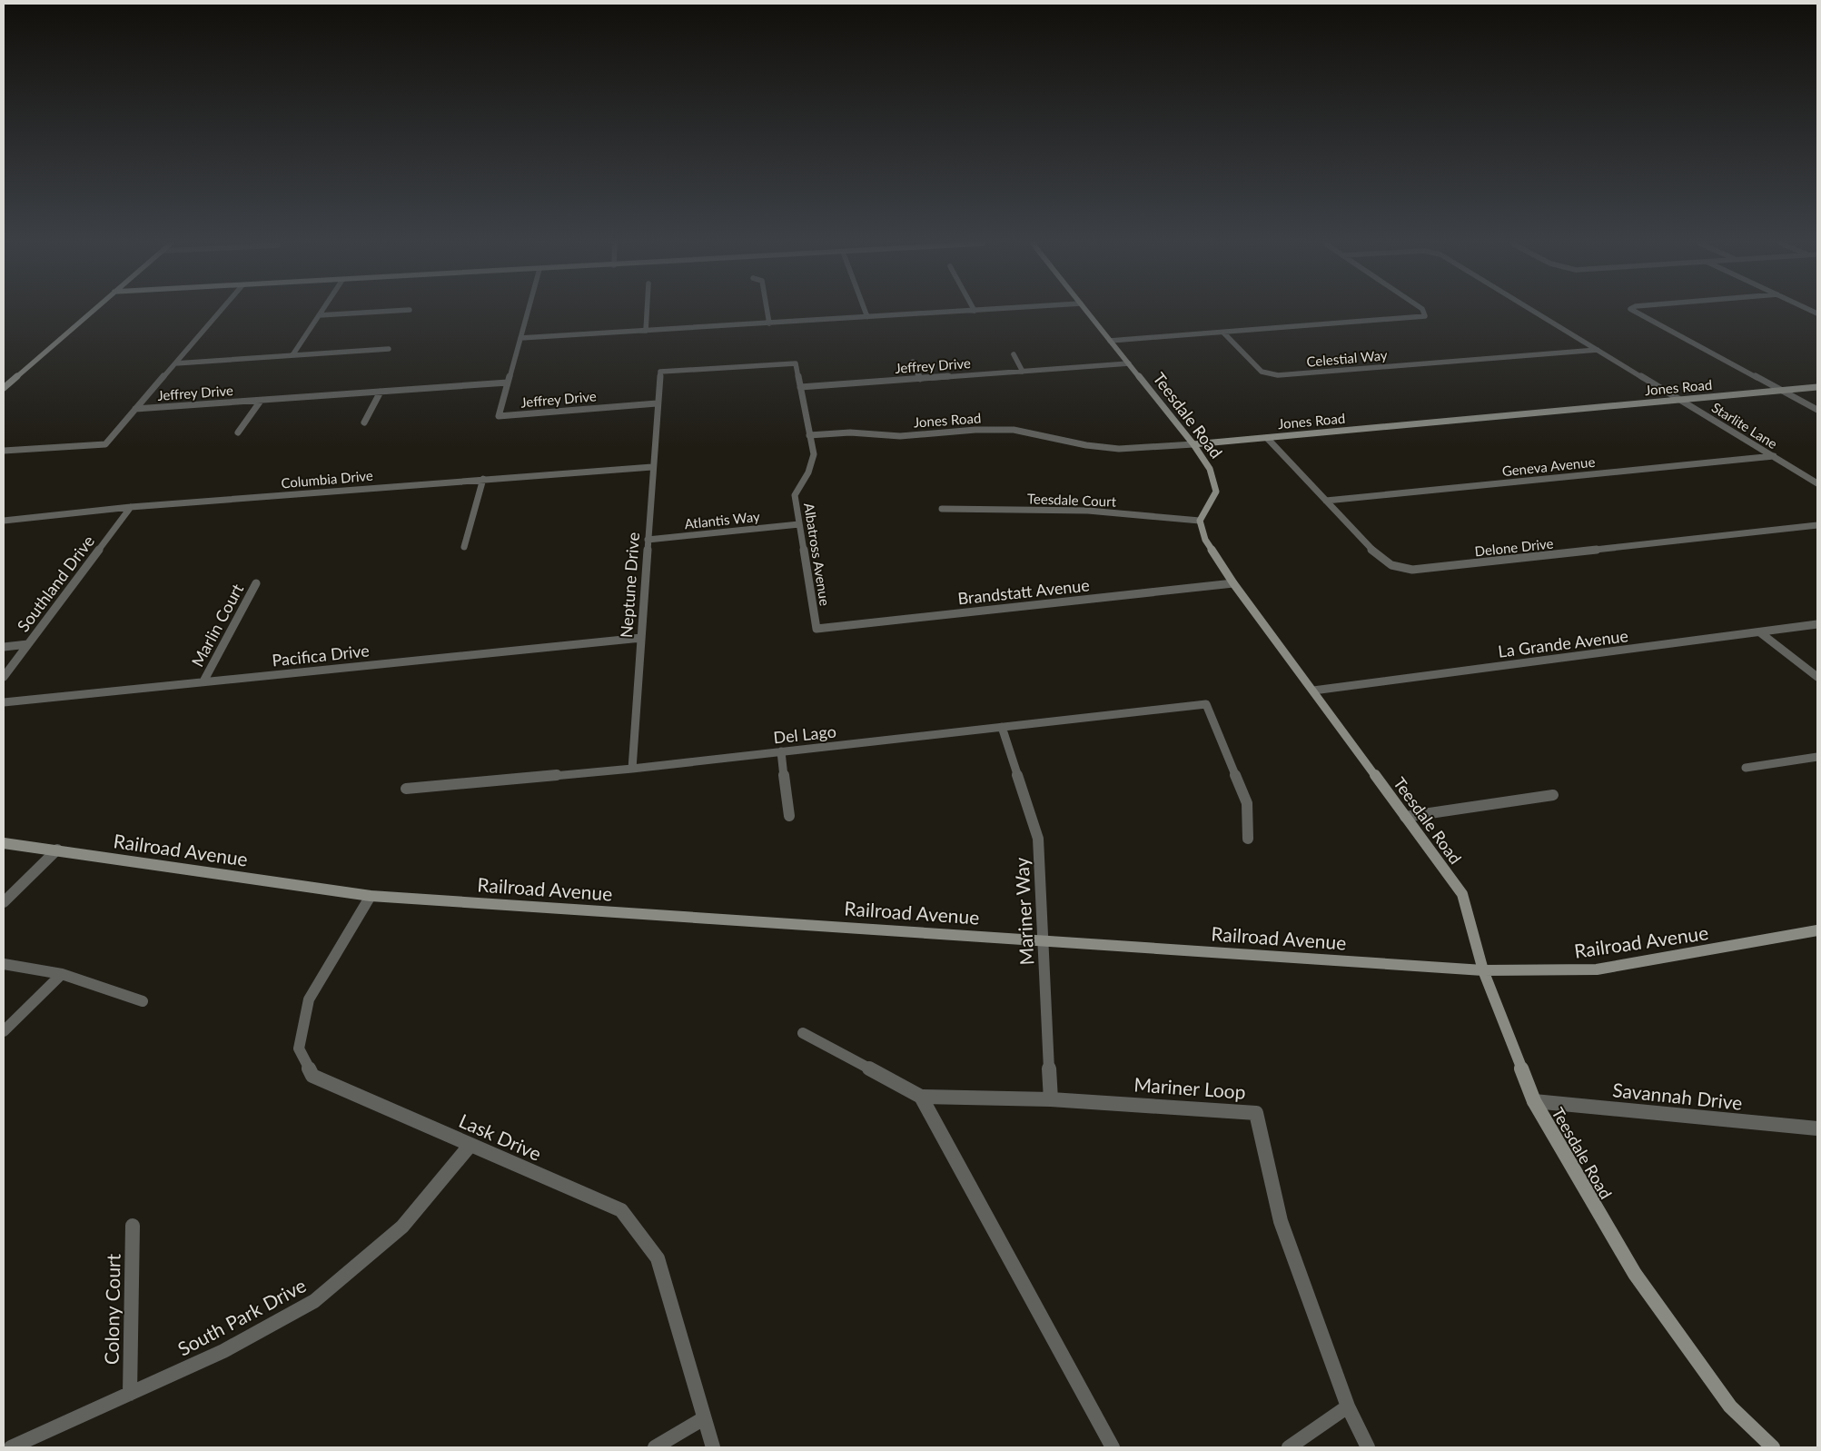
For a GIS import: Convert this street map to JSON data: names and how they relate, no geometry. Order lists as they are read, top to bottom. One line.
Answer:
{"streets":{"street":["Celestial Way","Jeffrey Drive","Jones Road","Teesdale Road","Starlite Lane","Geneva Avenue","Columbia Drive","Teesdale Court","Atlantis Way","Delone Drive","Albatross Avenue","Southland Drive","Neptune Drive","Brandstatt Avenue","Marlin Court","La Grande Avenue","Pacifica Drive","Del Lago","Railroad Avenue","Mariner Way","Mariner Loop","Savannah Drive","Lask Drive","Colony Court","South Park Drive"]},"crossings":[["Celestial Way","Starlite Lane"],["Jeffrey Drive","Teesdale Road"],["Jeffrey Drive","Albatross Avenue"],["Jeffrey Drive","Neptune Drive"],["Jones Road","Teesdale Road"],["Jones Road","Starlite Lane"],["Jones Road","Delone Drive"],["Jones Road","Albatross Avenue"],["Teesdale Road","Teesdale Court"],["Teesdale Road","Brandstatt Avenue"],["Teesdale Road","La Grande Avenue"],["Teesdale Road","Railroad Avenue"],["Teesdale Road","Savannah Drive"],["Starlite Lane","Geneva Avenue"],["Geneva Avenue","Delone Drive"],["Columbia Drive","Southland Drive"],["Columbia Drive","Neptune Drive"],["Atlantis Way","Albatross Avenue"],["Atlantis Way","Neptune Drive"],["Albatross Avenue","Brandstatt Avenue"],["Neptune Drive","Pacifica Drive"],["Neptune Drive","Del Lago"],["Marlin Court","Pacifica Drive"],["Del Lago","Mariner Way"],["Railroad Avenue","Mariner Way"],["Railroad Avenue","Lask Drive"],["Mariner Way","Mariner Loop"],["Lask Drive","South Park Drive"],["Colony Court","South Park Drive"]]}
